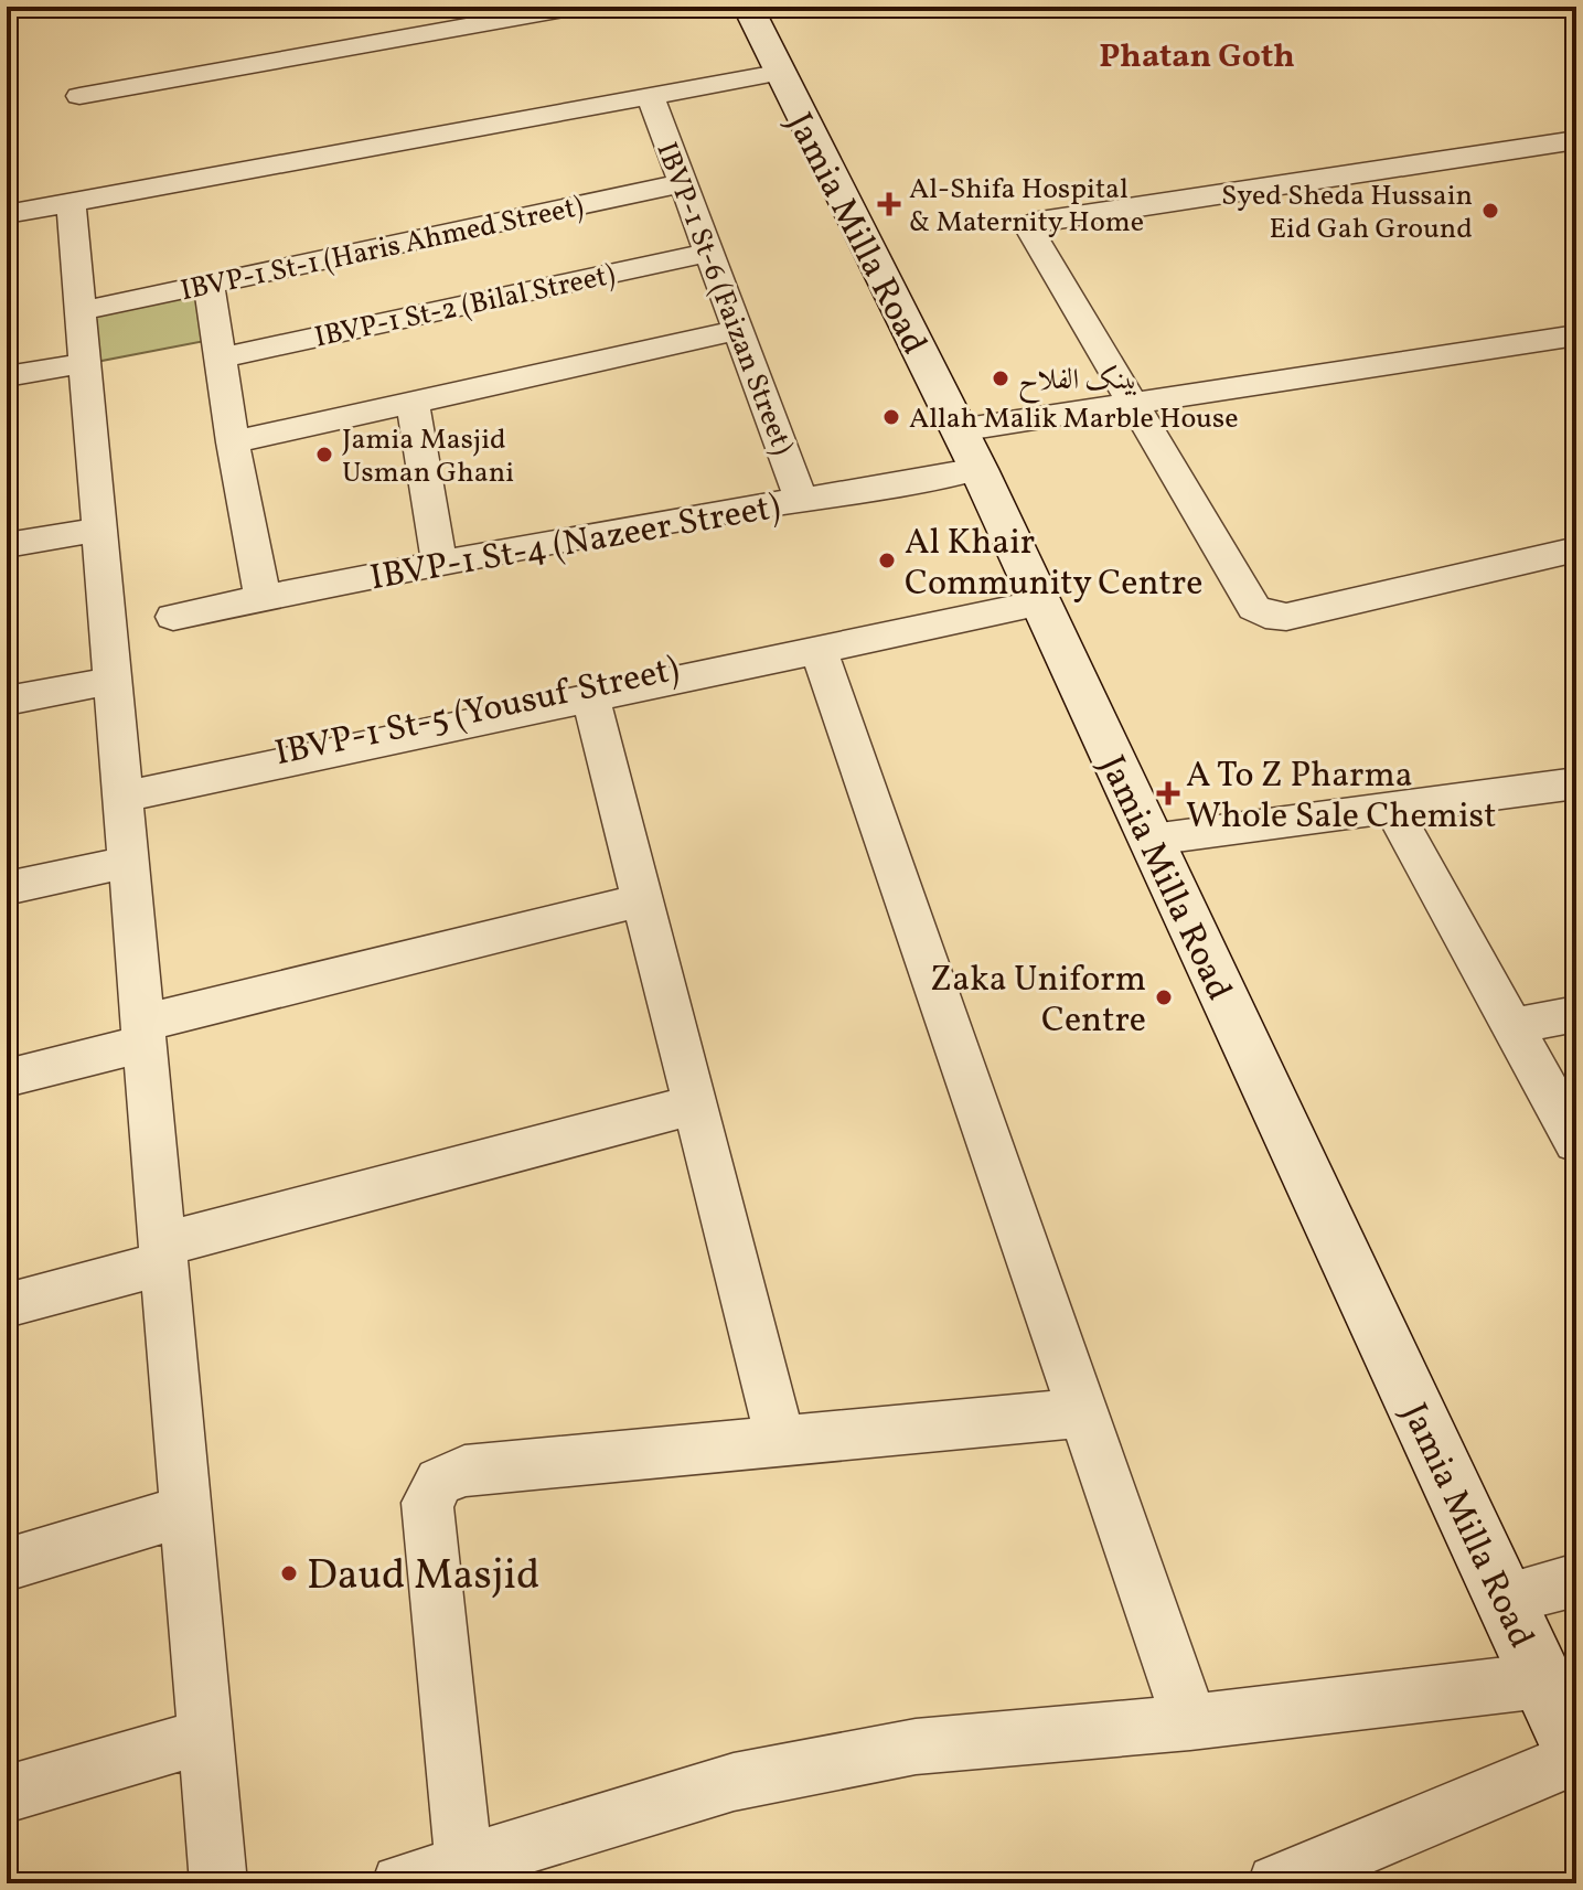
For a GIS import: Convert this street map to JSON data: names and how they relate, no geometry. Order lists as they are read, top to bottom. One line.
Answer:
{"streets":{"main road":["Jamia Milla Road"],"street":["IBVP-1 St-1 (Haris Ahmed Street)","IBVP-1 St-6 (Faizan Street)","IBVP-1 St-2 (Bilal Street)","IBVP-1 St-4 (Nazeer Street)","IBVP-1 St-5 (Yousuf Street)"]},"crossings":[["Jamia Milla Road","IBVP-1 St-4 (Nazeer Street)"],["IBVP-1 St-1 (Haris Ahmed Street)","IBVP-1 St-6 (Faizan Street)"],["IBVP-1 St-6 (Faizan Street)","IBVP-1 St-2 (Bilal Street)"],["IBVP-1 St-6 (Faizan Street)","IBVP-1 St-4 (Nazeer Street)"]],"districts":["Phatan Goth"],"places":{"health":["Al-Shifa Hospital & Maternity Home","A To Z Pharma Whole Sale Chemist"],"other":["Syed Sheda Hussain Eid Gah Ground","بینک الفلاح","Allah Malik Marble House","Jamia Masjid Usman Ghani","Al Khair Community Centre","Zaka Uniform Centre","Daud Masjid"]}}
